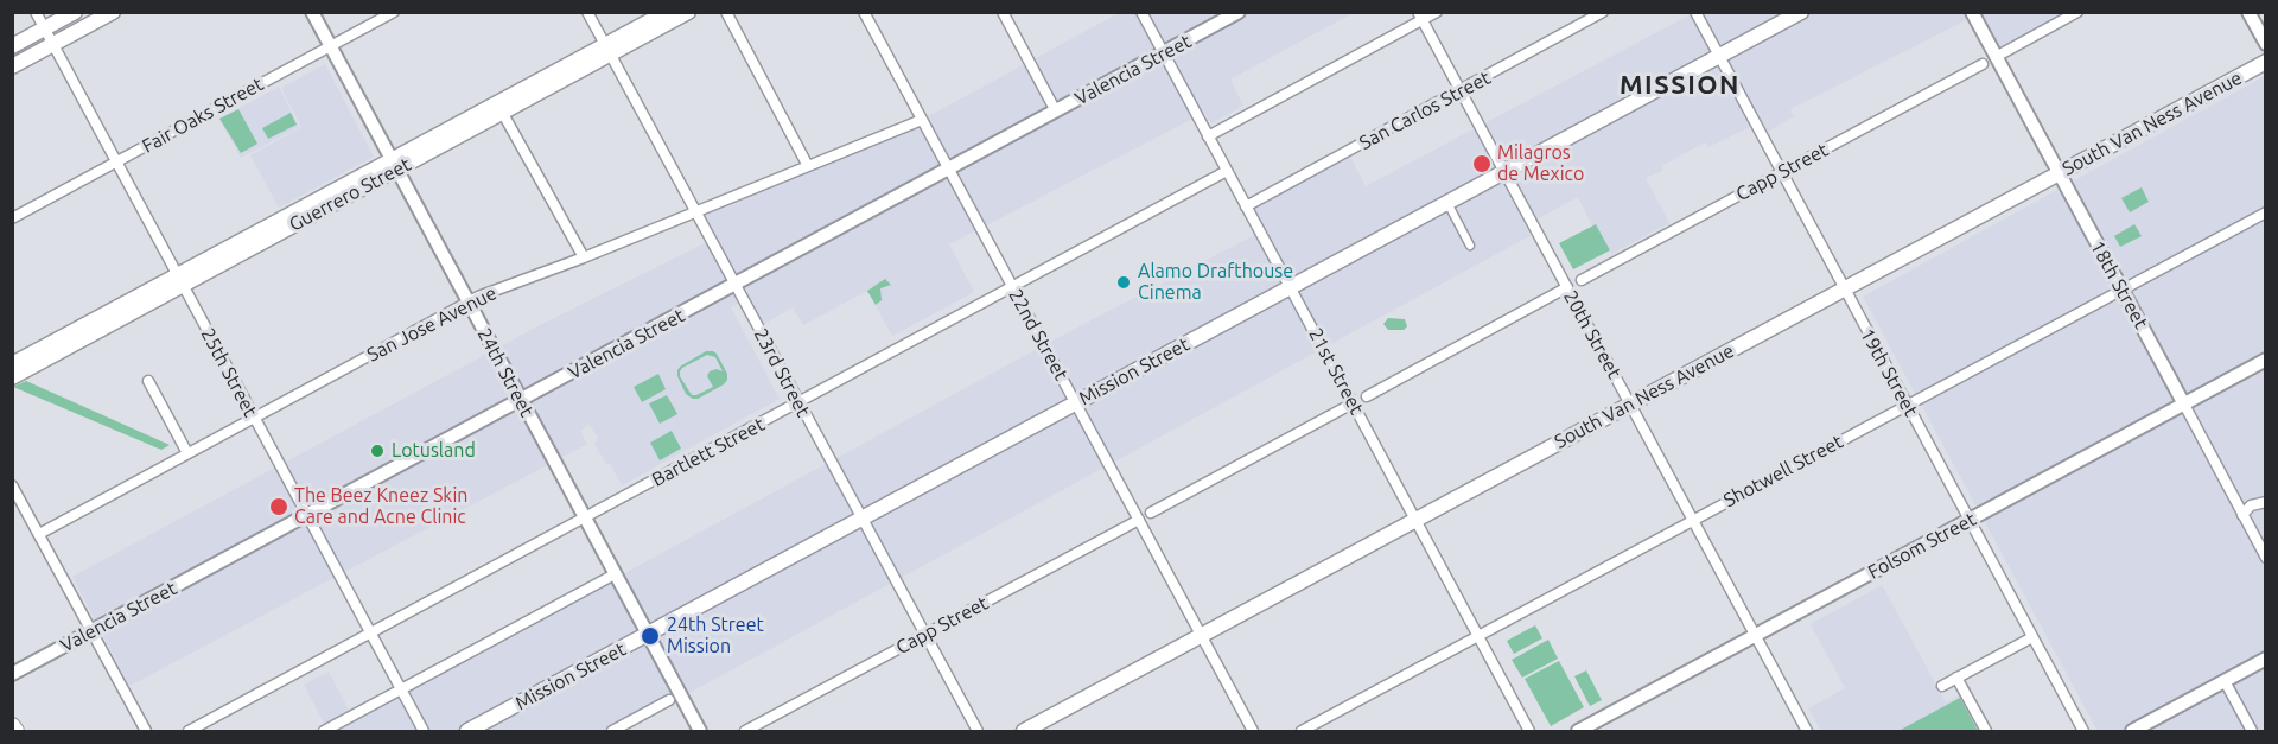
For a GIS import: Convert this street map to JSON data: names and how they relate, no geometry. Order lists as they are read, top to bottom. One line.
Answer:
{"streets":{"main road":["South Van Ness Avenue","Guerrero Street","Mission Street"],"street":["Valencia Street","San Carlos Street","Fair Oaks Street","Capp Street","18th Street","San Jose Avenue","22nd Street","20th Street","21st Street","25th Street","24th Street","23rd Street","19th Street","Bartlett Street","Shotwell Street","Folsom Street"]},"crossings":[["Valencia Street","22nd Street"],["Valencia Street","21st Street"],["Valencia Street","25th Street"],["Valencia Street","24th Street"],["Valencia Street","23rd Street"],["San Carlos Street","20th Street"],["San Carlos Street","21st Street"],["Fair Oaks Street","25th Street"],["Fair Oaks Street","24th Street"],["South Van Ness Avenue","18th Street"],["South Van Ness Avenue","22nd Street"],["South Van Ness Avenue","20th Street"],["South Van Ness Avenue","21st Street"],["South Van Ness Avenue","19th Street"],["Capp Street","22nd Street"],["Capp Street","23rd Street"],["Capp Street","19th Street"],["Guerrero Street","25th Street"],["Guerrero Street","24th Street"],["Guerrero Street","23rd Street"],["18th Street","Shotwell Street"],["18th Street","Folsom Street"],["San Jose Avenue","22nd Street"],["San Jose Avenue","25th Street"],["San Jose Avenue","24th Street"],["San Jose Avenue","23rd Street"],["22nd Street","Mission Street"],["22nd Street","Bartlett Street"],["20th Street","Mission Street"],["20th Street","Shotwell Street"],["20th Street","Folsom Street"],["Mission Street","21st Street"],["Mission Street","24th Street"],["Mission Street","23rd Street"],["Mission Street","19th Street"],["21st Street","Bartlett Street"],["21st Street","Shotwell Street"],["25th Street","Bartlett Street"],["24th Street","Bartlett Street"],["23rd Street","Bartlett Street"],["19th Street","Shotwell Street"],["19th Street","Folsom Street"]],"districts":["MISSION"],"places":["Milagros de Mexico","Alamo Drafthouse Cinema","Lotusland","The Beez Kneez Skin Care and Acne Clinic","24th Street Mission"]}
